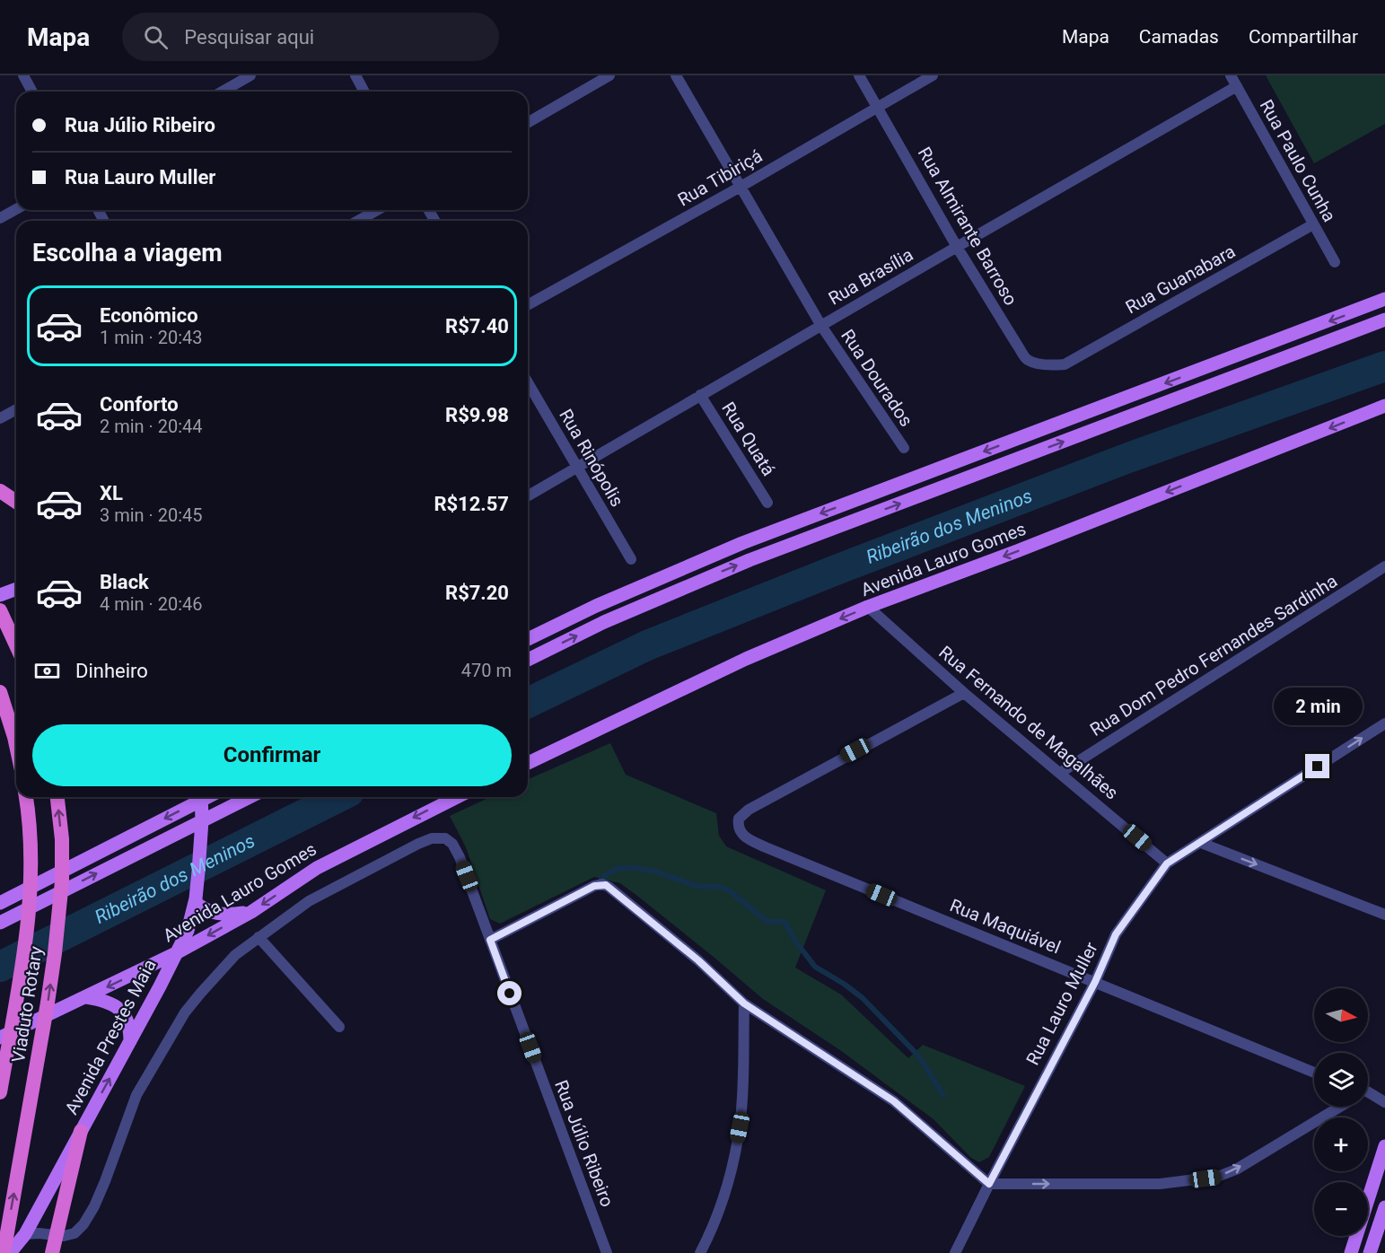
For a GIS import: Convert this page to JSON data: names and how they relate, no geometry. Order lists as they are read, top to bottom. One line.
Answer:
{"streets":{"highway":["Viaduto Rotary"],"main road":["Avenida Lauro Gomes","Avenida Prestes Maia"],"street":["Rua Paulo Cunha","Rua Tibiriçá","Rua Almirante Barroso","Rua Brasília","Rua Guanabara","Rua Dourados","Rua Quatá","Rua Rinópolis","Rua Dom Pedro Fernandes Sardinha","Rua Fernando de Magalhães","Rua Maquiável","Rua Lauro Muller","Rua Júlio Ribeiro"]},"crossings":[["Rua Paulo Cunha","Rua Brasília"],["Rua Paulo Cunha","Rua Guanabara"],["Rua Tibiriçá","Rua Almirante Barroso"],["Rua Tibiriçá","Rua Dourados"],["Rua Almirante Barroso","Rua Brasília"],["Rua Almirante Barroso","Rua Guanabara"],["Rua Brasília","Rua Dourados"],["Rua Brasília","Rua Quatá"],["Rua Brasília","Rua Rinópolis"],["Avenida Lauro Gomes","Rua Fernando de Magalhães"],["Avenida Lauro Gomes","Avenida Prestes Maia"],["Rua Dom Pedro Fernandes Sardinha","Rua Fernando de Magalhães"],["Rua Fernando de Magalhães","Rua Maquiável"],["Rua Fernando de Magalhães","Rua Lauro Muller"],["Rua Maquiável","Rua Lauro Muller"]],"water":["Ribeirão dos Meninos"],"north":"right","page":{"header":"Mapa","search":"Pesquisar aqui","nav":["Mapa","Camadas","Compartilhar"],"banner":["Rua Júlio Ribeiro","Rua Lauro Muller"],"heading":"Escolha a viagem","list":[{"name":"Econômico","note":"1 min · 20:43","value":"R$7.40"},{"name":"Conforto","note":"2 min · 20:44","value":"R$9.98"},{"name":"XL","note":"3 min · 20:45","value":"R$12.57"},{"name":"Black","note":"4 min · 20:46","value":"R$7.20"}],"pay":["Dinheiro","470 m"],"bubble":"2 min","buttons":"Confirmar","map_buttons":["+","−"]}}
